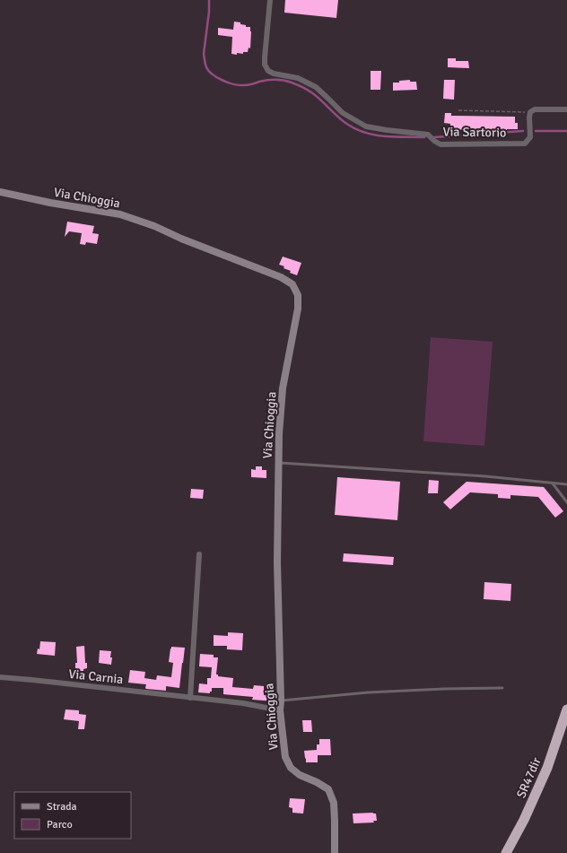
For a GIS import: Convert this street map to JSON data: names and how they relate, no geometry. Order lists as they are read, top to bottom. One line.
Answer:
{"streets":{"highway":["SR47dir"],"street":["Via Sartorio","Via Chioggia","Via Carnia"]},"crossings":[["Via Chioggia","Via Carnia"]],"legend":["Strada","Parco"]}
